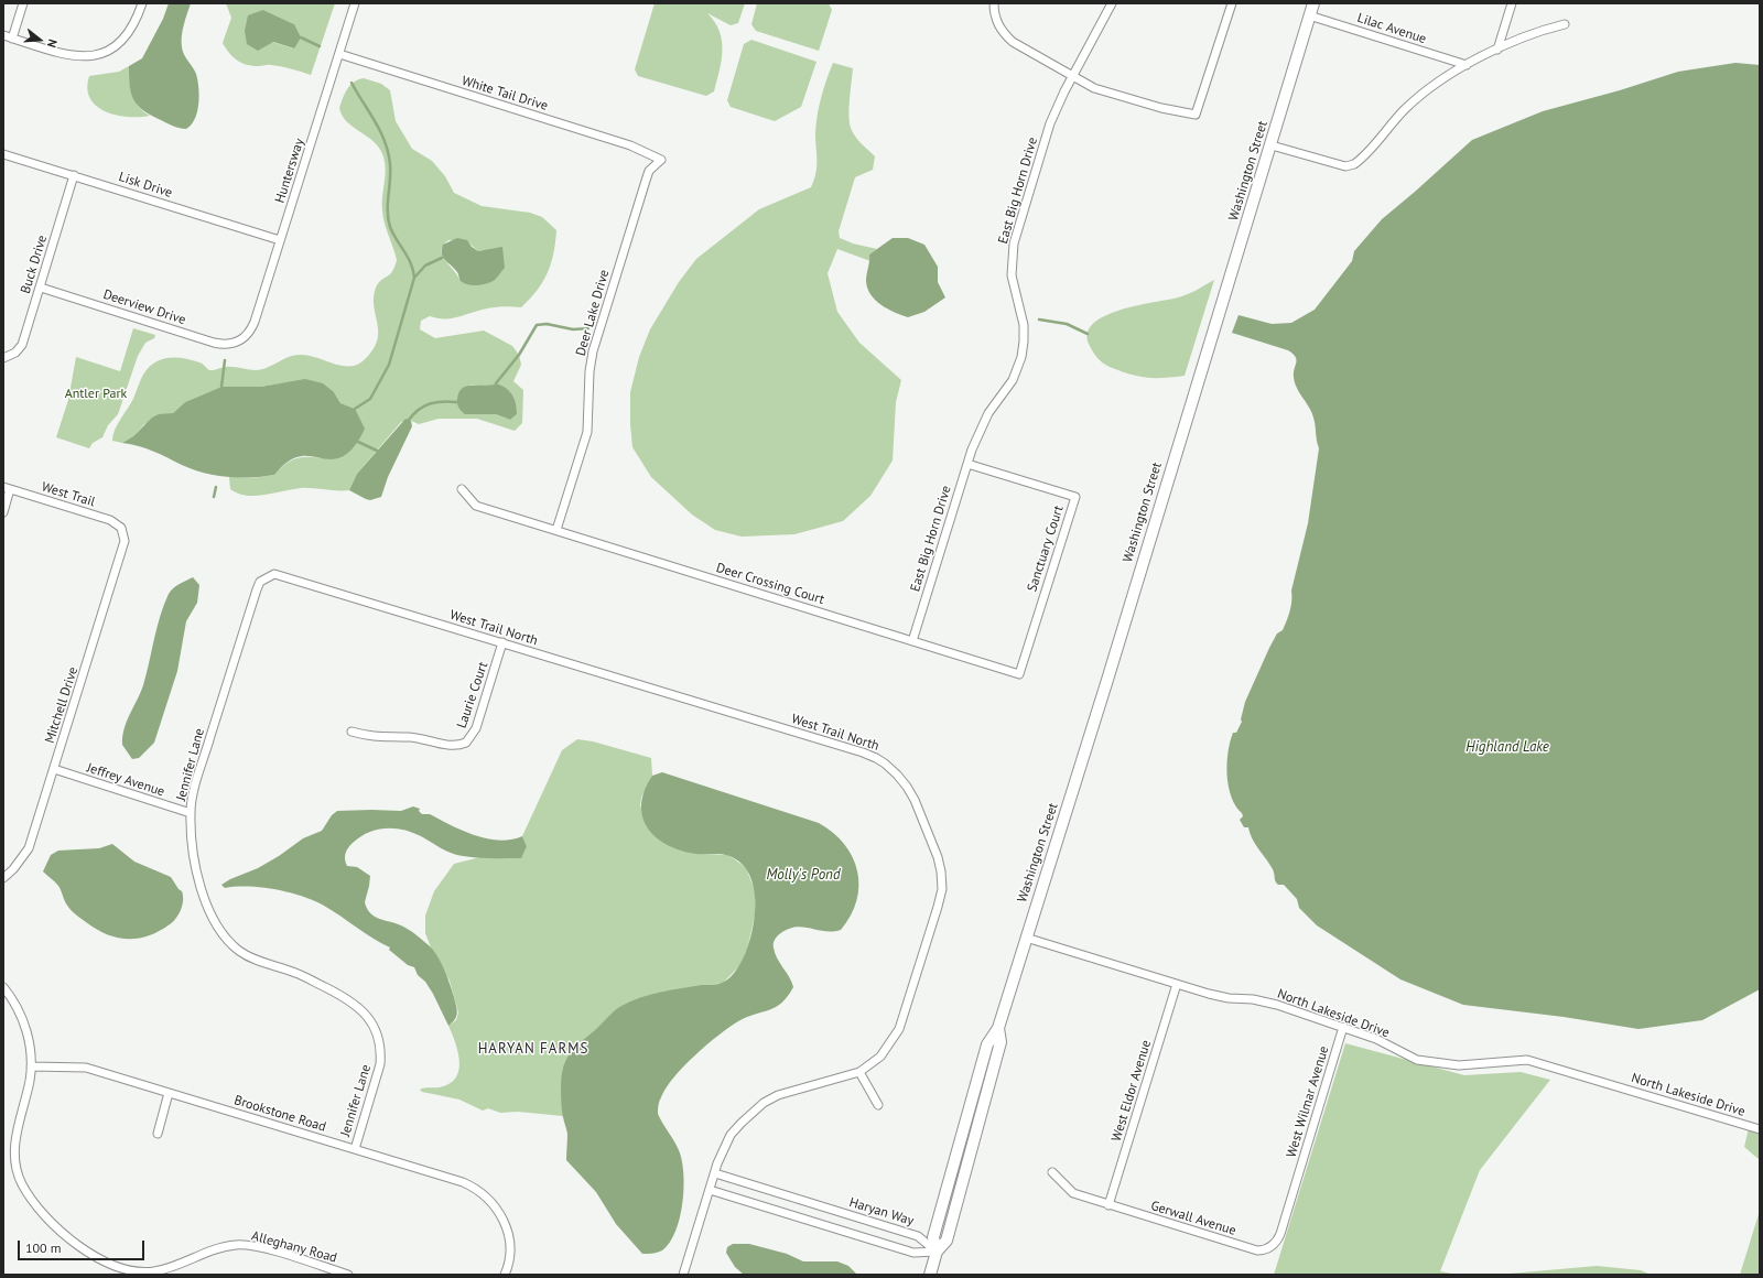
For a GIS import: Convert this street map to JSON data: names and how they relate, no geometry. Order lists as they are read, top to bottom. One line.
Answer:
{"streets":{"main road":["Washington Street"],"street":["Lilac Avenue","White Tail Drive","Huntersway","Lisk Drive","East Big Horn Drive","Buck Drive","Deerview Drive","Deer Lake Drive","West Trail","Sanctuary Court","Deer Crossing Court","West Trail North","Laurie Court","Mitchell Drive","Jennifer Lane","Jeffrey Avenue","North Lakeside Drive","West Eldor Avenue","West Wilmar Avenue","Brookstone Road","Haryan Way","Gerwall Avenue","Alleghany Road"]},"crossings":[["Lilac Avenue","Washington Street"],["White Tail Drive","Huntersway"],["White Tail Drive","Deer Lake Drive"],["Huntersway","Lisk Drive"],["Huntersway","Deerview Drive"],["Washington Street","North Lakeside Drive"],["Washington Street","Haryan Way"],["Lisk Drive","Buck Drive"],["East Big Horn Drive","Sanctuary Court"],["East Big Horn Drive","Deer Crossing Court"],["Buck Drive","Deerview Drive"],["Deer Lake Drive","Deer Crossing Court"],["West Trail","Mitchell Drive"],["Sanctuary Court","Deer Crossing Court"],["West Trail North","Laurie Court"],["West Trail North","Jennifer Lane"],["West Trail North","Haryan Way"],["Mitchell Drive","Jeffrey Avenue"],["Jennifer Lane","Jeffrey Avenue"],["Jennifer Lane","Brookstone Road"],["North Lakeside Drive","West Eldor Avenue"],["North Lakeside Drive","West Wilmar Avenue"],["West Eldor Avenue","Gerwall Avenue"],["West Wilmar Avenue","Gerwall Avenue"],["Brookstone Road","Alleghany Road"]],"districts":["HARYAN FARMS"],"water":["Highland Lake","Molly's Pond"],"parks":["Antler Park"],"scale_bar":"100 m","north":"right"}
